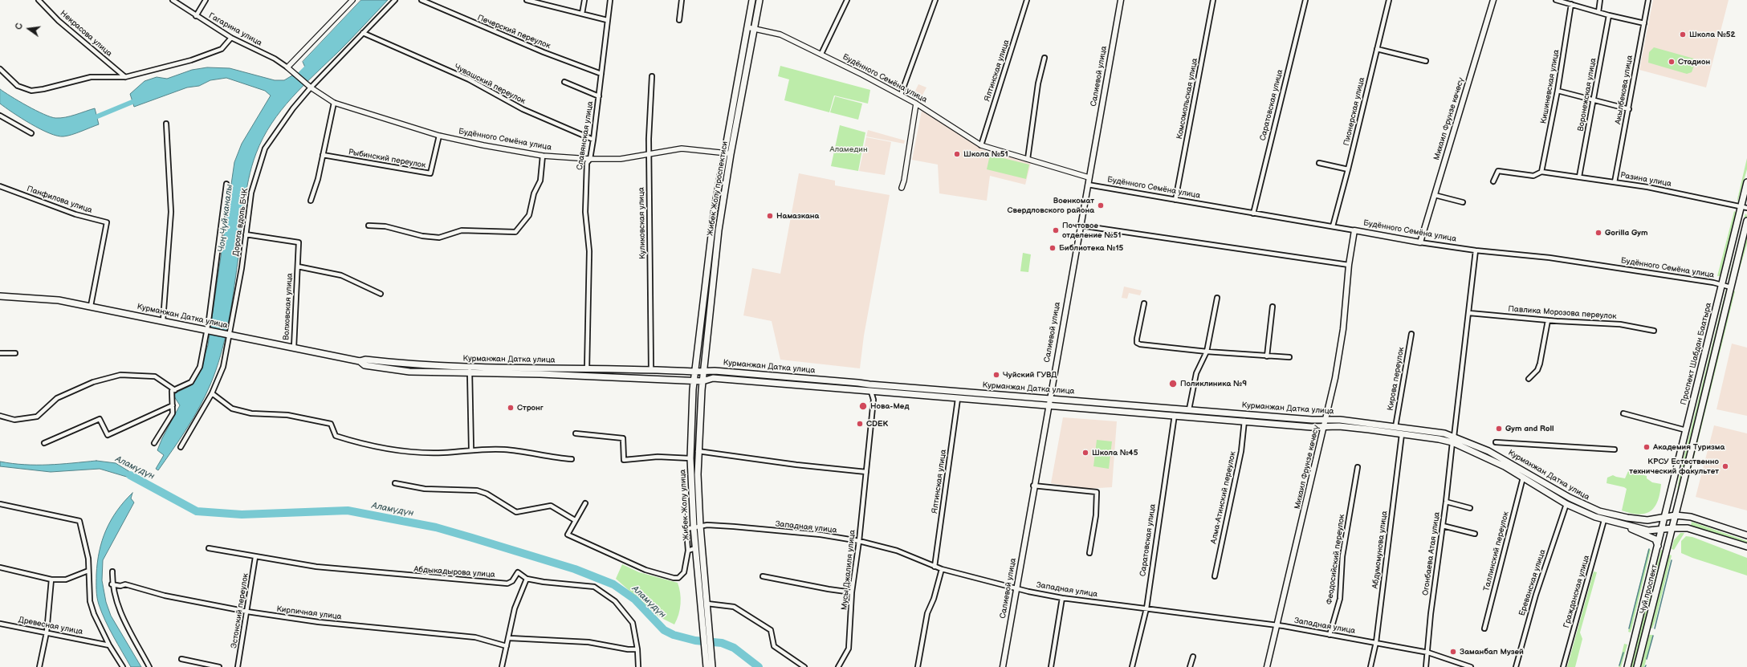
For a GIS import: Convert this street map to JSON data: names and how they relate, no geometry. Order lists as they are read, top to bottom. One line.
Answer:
{"streets":{"main road":["Салиевой улица","Будённого Семёна улица","Михаил Фрунзе көчөсү","Жибек Жолу проспектиси","Курманжан Датка улица","Проспект Шабдан Баатыра","Жибек-Жолу улица","Чуй проспект"],"street":["Гагарина улица","Печерский переулок","Некрасова улица","Ялтинская улица","Чувашский переулок","Кишиневская улица","Акылбекова улица","Воронежская улица","Комсомольская улица","Саратовская улица","Пионерская улица","Славянская улица","Рыбинский переулок","Разина улица","Панфилова улица","Дорога вдоль БЧК","Куликовская улица","Волховская улица","Павлика Морозова переулок","Кирова переулок","Алма-Атинский переулок","Западная улица","Абдумомунова улица","Таллинский переулок","Огонбаева Атая улица","Феодосийский переулок","Мусы Джалиля улица","Абдыкадырова улица","Ереванская улица","Гражданская улица","Эстонский переулок","Кирпичная улица","Древесная улица"]},"crossings":[["Гагарина улица","Будённого Семёна улица"],["Печерский переулок","Славянская улица"],["Ялтинская улица","Будённого Семёна улица"],["Ялтинская улица","Курманжан Датка улица"],["Ялтинская улица","Западная улица"],["Салиевой улица","Будённого Семёна улица"],["Салиевой улица","Курманжан Датка улица"],["Салиевой улица","Западная улица"],["Будённого Семёна улица","Комсомольская улица"],["Будённого Семёна улица","Саратовская улица"],["Будённого Семёна улица","Пионерская улица"],["Будённого Семёна улица","Михаил Фрунзе көчөсү"],["Будённого Семёна улица","Славянская улица"],["Будённого Семёна улица","Рыбинский переулок"],["Будённого Семёна улица","Жибек Жолу проспектиси"],["Будённого Семёна улица","Дорога вдоль БЧК"],["Будённого Семёна улица","Куликовская улица"],["Будённого Семёна улица","Проспект Шабдан Баатыра"],["Будённого Семёна улица","Огонбаева Атая улица"],["Чувашский переулок","Славянская улица"],["Чувашский переулок","Дорога вдоль БЧК"],["Кишиневская улица","Разина улица"],["Акылбекова улица","Разина улица"],["Воронежская улица","Разина улица"],["Саратовская улица","Курманжан Датка улица"],["Саратовская улица","Западная улица"],["Михаил Фрунзе көчөсү","Курманжан Датка улица"],["Михаил Фрунзе көчөсү","Западная улица"],["Славянская улица","Курманжан Датка улица"],["Разина улица","Проспект Шабдан Баатыра"],["Жибек Жолу проспектиси","Курманжан Датка улица"],["Жибек Жолу проспектиси","Жибек-Жолу улица"],["Панфилова улица","Курманжан Датка улица"],["Дорога вдоль БЧК","Волховская улица"],["Дорога вдоль БЧК","Курманжан Датка улица"],["Куликовская улица","Курманжан Датка улица"],["Волховская улица","Курманжан Датка улица"],["Павлика Морозова переулок","Огонбаева Атая улица"],["Курманжан Датка улица","Проспект Шабдан Баатыра"],["Курманжан Датка улица","Кирова переулок"],["Курманжан Датка улица","Алма-Атинский переулок"],["Курманжан Датка улица","Жибек-Жолу улица"],["Курманжан Датка улица","Абдумомунова улица"],["Курманжан Датка улица","Таллинский переулок"],["Курманжан Датка улица","Огонбаева Атая улица"],["Курманжан Датка улица","Мусы Джалиля улица"],["Курманжан Датка улица","Ереванская улица"],["Курманжан Датка улица","Чуй проспект"],["Курманжан Датка улица","Гражданская улица"],["Проспект Шабдан Баатыра","Чуй проспект"],["Жибек-Жолу улица","Западная улица"],["Западная улица","Абдумомунова улица"],["Западная улица","Огонбаева Атая улица"],["Западная улица","Феодосийский переулок"],["Западная улица","Мусы Джалиля улица"],["Абдыкадырова улица","Эстонский переулок"],["Эстонский переулок","Кирпичная улица"]],"water":["Чоң Чүй каналы","Аламүдүн"],"parks":["Аламедин"],"places":["Школа №52","Стадион","Школа №51","Военкомат Свердловского района","Намазкана","Почтовое отделение №51","Gorilla Gym","Библиотека №15","Чуйский ГУВД","Поликлиника №9","Нова-Мед","Стронг","CDEK","Gym and Roll","Академия Туризма","Школа №45","КРСУ Естественно технический факультет","Заманбап Музей"],"north":"left"}
